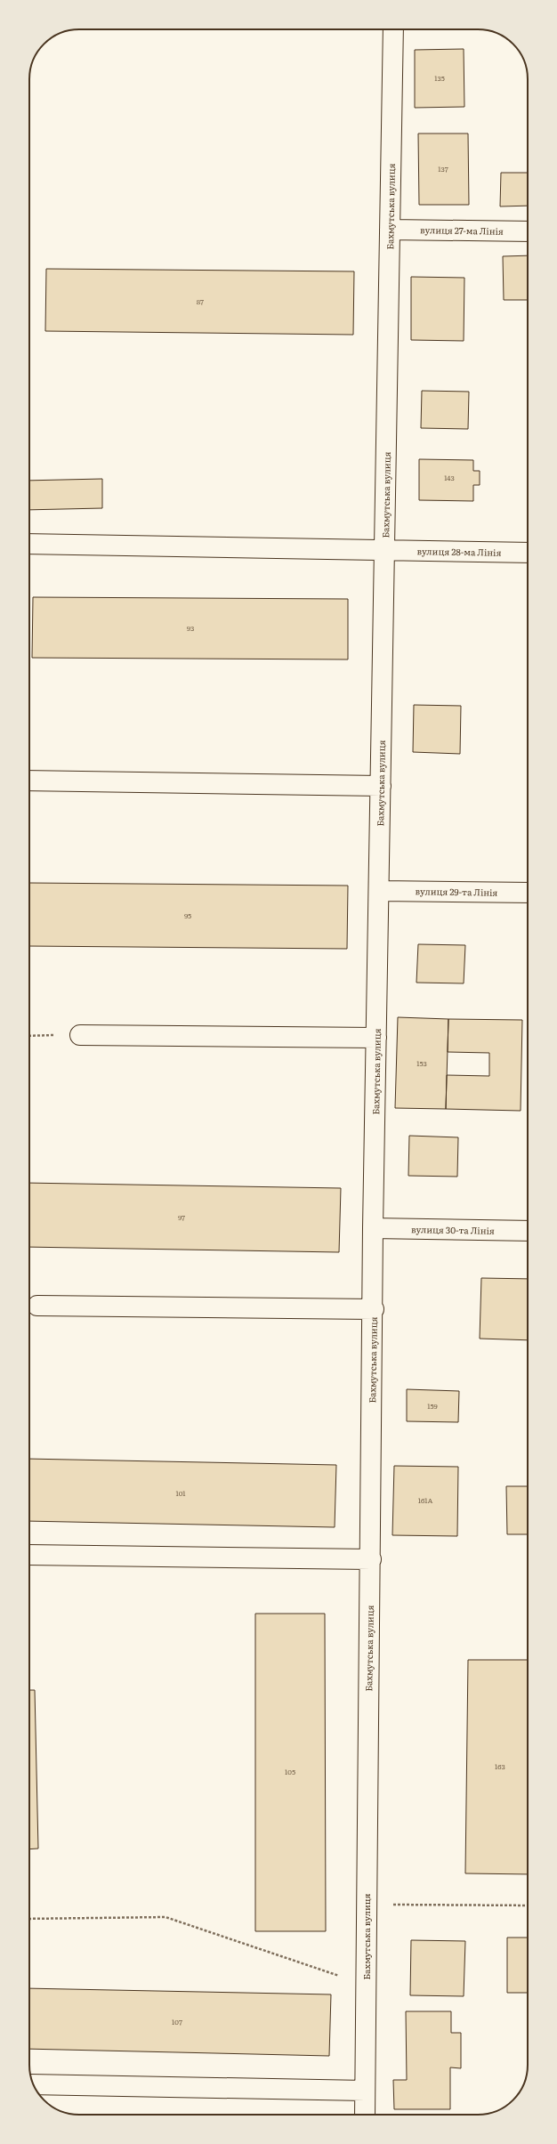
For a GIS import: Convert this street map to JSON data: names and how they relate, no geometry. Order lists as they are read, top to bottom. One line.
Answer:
{"streets":{"street":["Бахмутська вулиця","вулиця 27-ма Лінія","вулиця 28-ма Лінія","вулиця 29-та Лінія","вулиця 30-та Лінія"]},"crossings":[["Бахмутська вулиця","вулиця 27-ма Лінія"],["Бахмутська вулиця","вулиця 28-ма Лінія"],["Бахмутська вулиця","вулиця 29-та Лінія"],["Бахмутська вулиця","вулиця 30-та Лінія"]],"house_numbers":["135","137","87","143","93","95","153","97","159","101","161А","163","105","107"]}
